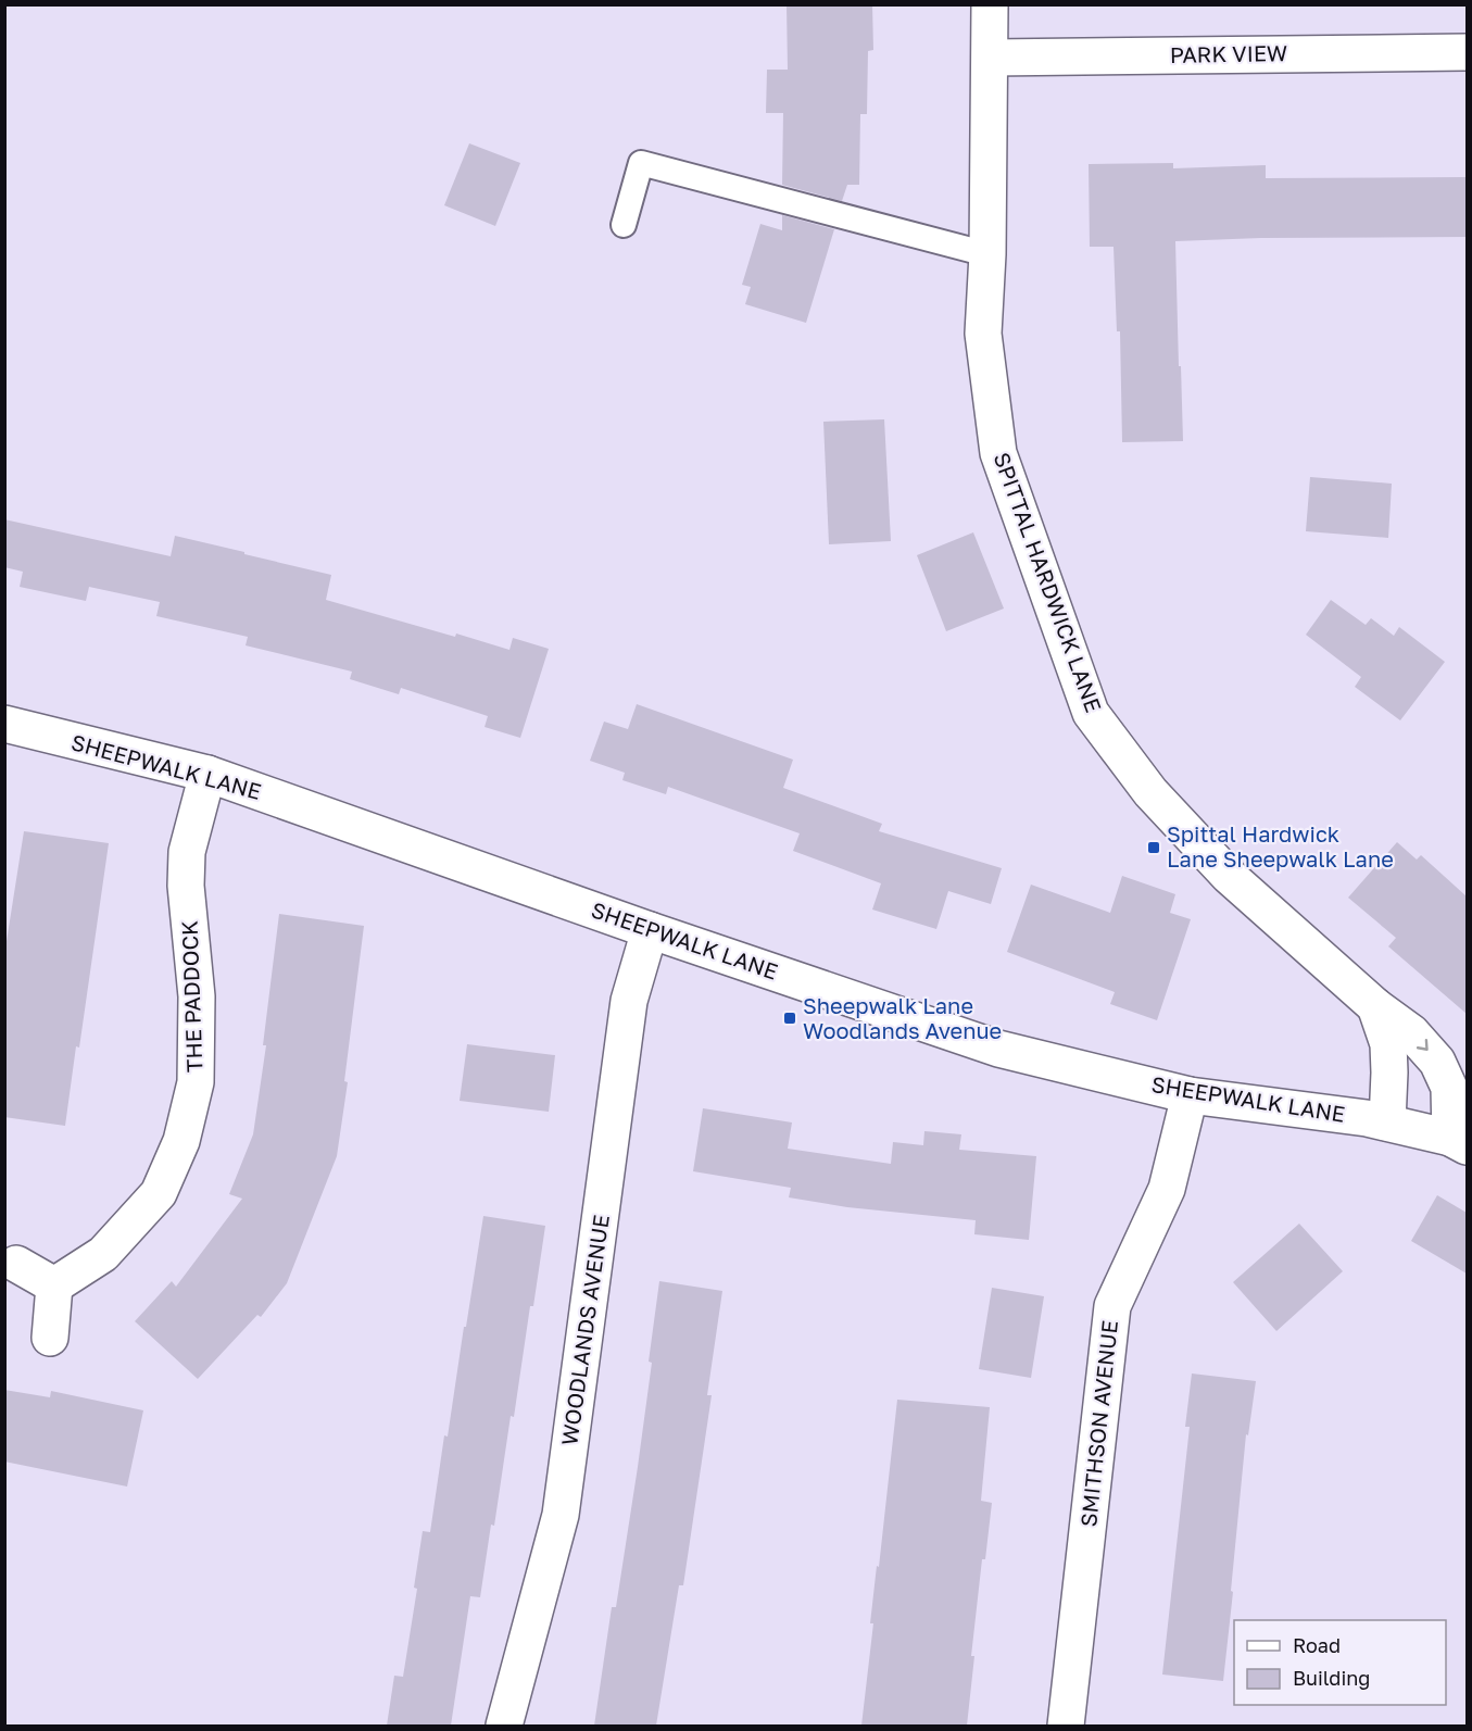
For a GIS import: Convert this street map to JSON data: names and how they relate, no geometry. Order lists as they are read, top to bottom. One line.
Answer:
{"streets":{"street":["PARK VIEW","SPITTAL HARDWICK LANE","SHEEPWALK LANE","THE PADDOCK","WOODLANDS AVENUE","SMITHSON AVENUE"]},"crossings":[["PARK VIEW","SPITTAL HARDWICK LANE"],["SPITTAL HARDWICK LANE","SHEEPWALK LANE"],["SHEEPWALK LANE","THE PADDOCK"],["SHEEPWALK LANE","WOODLANDS AVENUE"],["SHEEPWALK LANE","SMITHSON AVENUE"]],"places":{"transit":["Spittal Hardwick Lane Sheepwalk Lane","Sheepwalk Lane Woodlands Avenue"]},"legend":["Road","Building"]}
